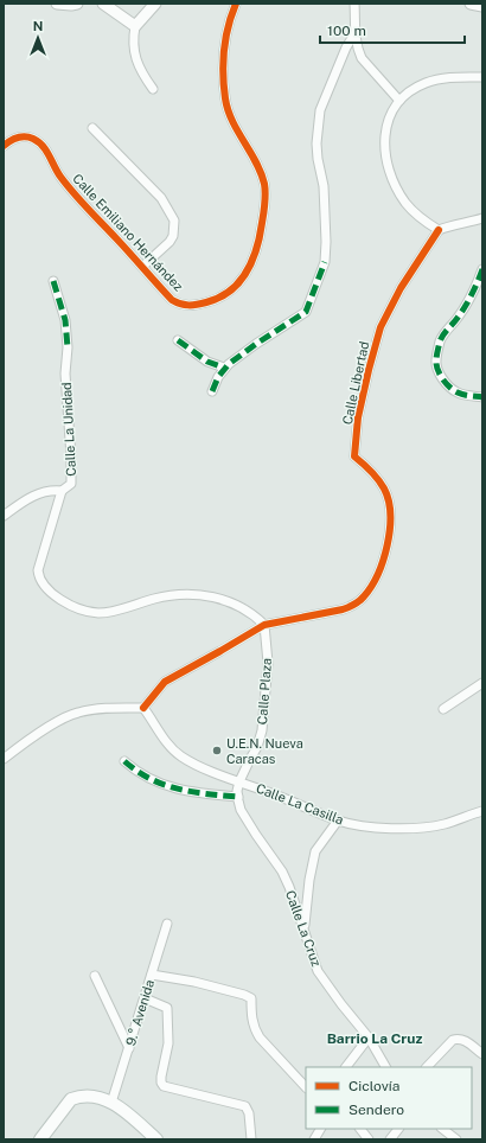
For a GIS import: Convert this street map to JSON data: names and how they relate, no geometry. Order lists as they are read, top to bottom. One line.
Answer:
{"streets":{"street":["Calle Emiliano Hernández","Calle Libertad","Calle La Unidad","Calle Plaza","Calle La Casilla","Calle La Cruz","9.° Avenida"]},"crossings":[["Calle Libertad","Calle La Unidad"],["Calle Libertad","Calle Plaza"],["Calle Libertad","Calle La Casilla"],["Calle La Unidad","Calle Plaza"],["Calle Plaza","Calle La Casilla"],["Calle Plaza","Calle La Cruz"],["Calle La Casilla","Calle La Cruz"]],"districts":["Barrio La Cruz"],"places":["U.E.N. Nueva Caracas"],"legend":["Ciclovía","Sendero"],"scale_bar":"100 m","north":"top"}
